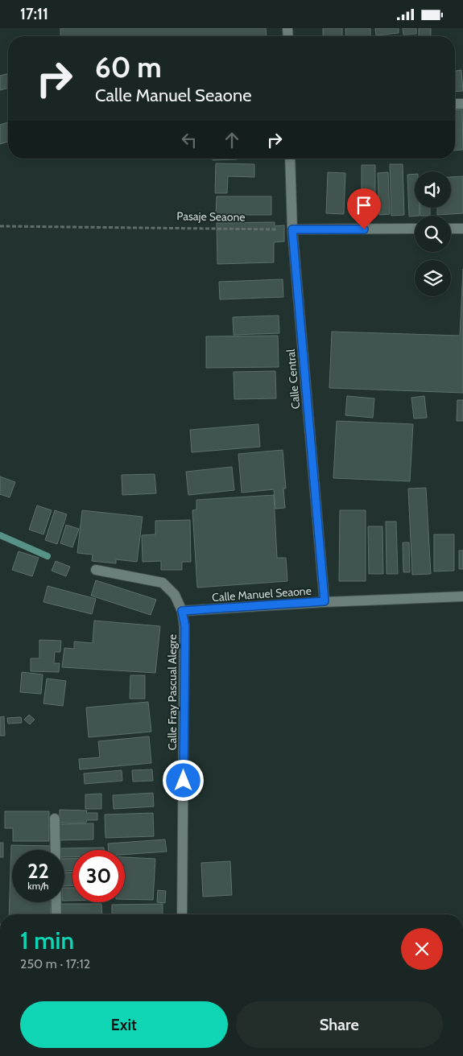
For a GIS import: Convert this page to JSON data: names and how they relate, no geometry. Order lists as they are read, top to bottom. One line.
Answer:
{"streets":{"street":["Calle Central","Calle Manuel Seaone","Calle Fray Pascual Alegre"],"path":["Pasaje Seaone"]},"crossings":[["Pasaje Seaone","Calle Central"],["Calle Central","Calle Manuel Seaone"],["Calle Manuel Seaone","Calle Fray Pascual Alegre"]],"page":{"status":"17:11","turn":["60 m","Calle Manuel Seaone"],"speed":"22 km/h","limit":"30","heading":["1 min","250 m · 17:12"],"buttons":["Exit","Share"]}}
